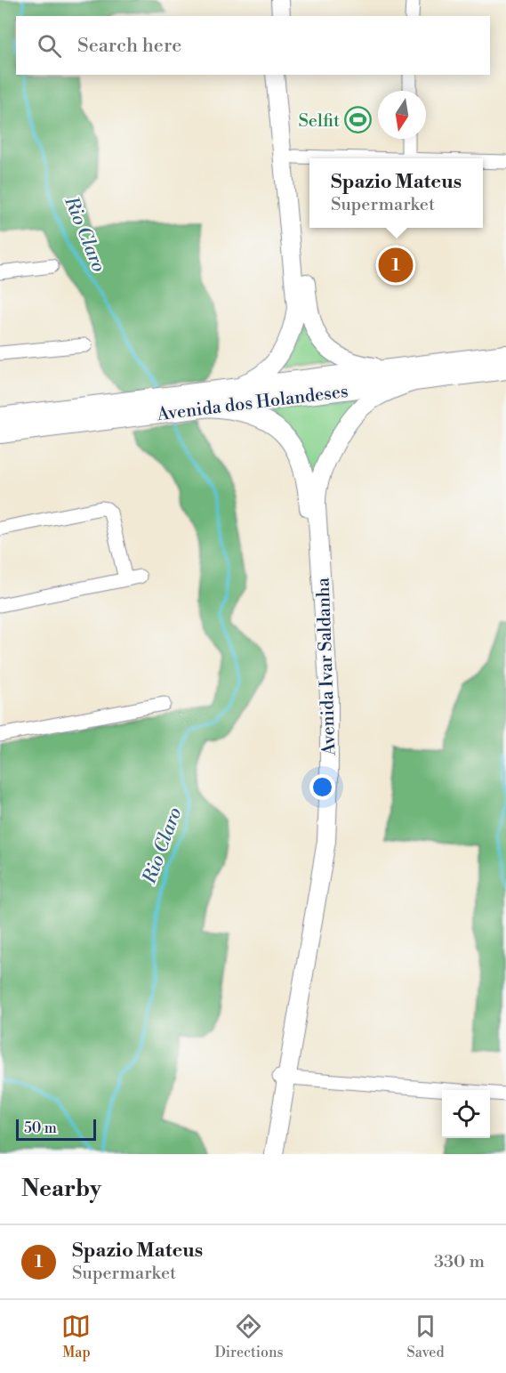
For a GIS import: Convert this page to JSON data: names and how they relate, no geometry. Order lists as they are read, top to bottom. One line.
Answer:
{"streets":{"main road":["Avenida dos Holandeses","Avenida Ivar Saldanha"]},"crossings":[["Avenida dos Holandeses","Avenida Ivar Saldanha"]],"water":["Rio Claro"],"places":{"sports":["Selfit"]},"scale_bar":"50 m","north":"bottom","page":{"search":"Search here","popup":["Spazio Mateus","Supermarket"],"pins":"1","scale":"50 m","heading":"Nearby","list":[{"mark":"1","name":"Spazio Mateus","note":"Supermarket","value":"330 m"}],"nav":["Map","Directions","Saved"]}}
